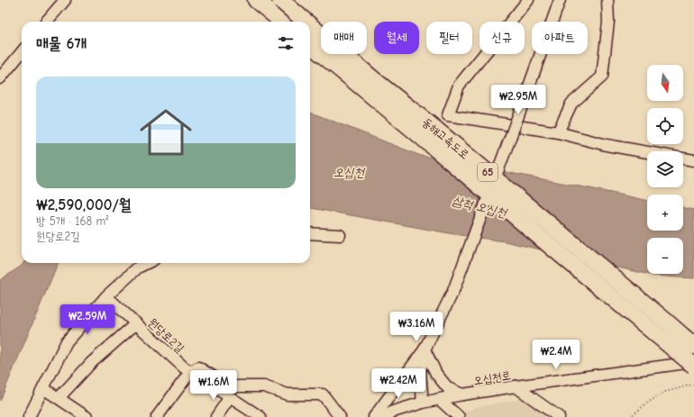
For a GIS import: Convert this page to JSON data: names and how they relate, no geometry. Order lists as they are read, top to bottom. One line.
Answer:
{"streets":{"highway":["동해고속도로","65"],"street":["원당로2길","오십천로"]},"water":["오십천","삼척 오십천"],"north":"bottom","page":{"chip":["매매","월세","필터","신규","아파트"],"heading":"매물 6개","map_buttons":["+","−"],"list":[{"name":"₩2,590,000/월","note":"방 5개 · 168 m² · 원당로2길"}],"price":["₩2.95M","₩2.59M","₩3.16M","₩2.4M","₩2.42M","₩1.6M"]}}
